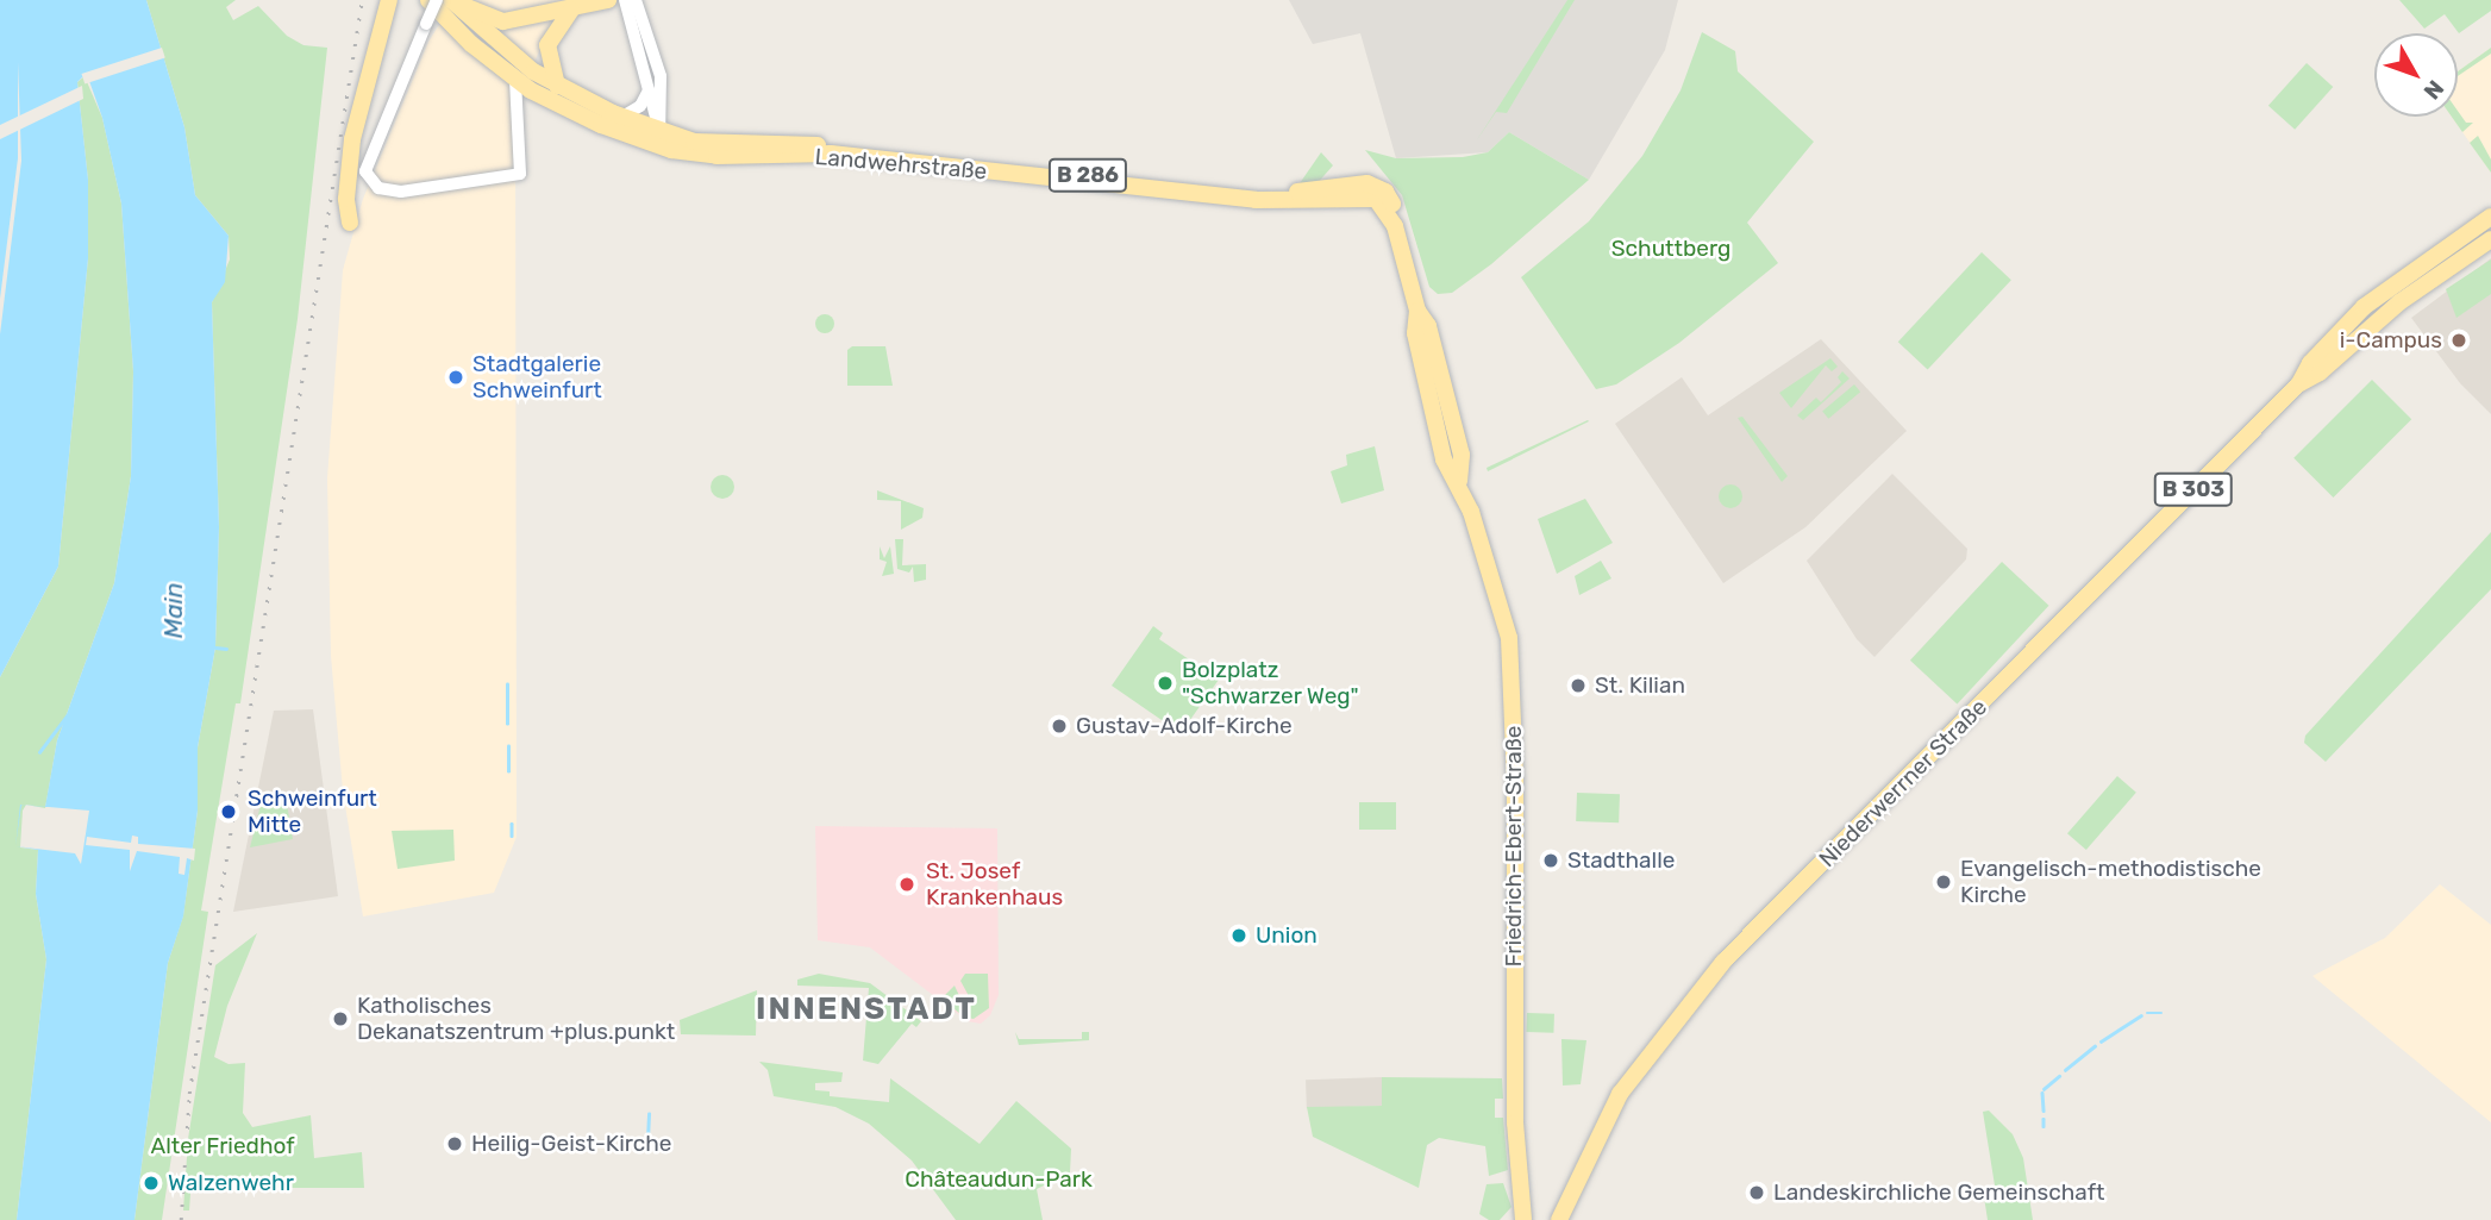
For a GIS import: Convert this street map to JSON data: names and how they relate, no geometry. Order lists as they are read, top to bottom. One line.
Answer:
{"streets":{"main road":["Landwehrstraße","B 286","B 303","Niederwerrner Straße","Friedrich-Ebert-Straße"]},"crossings":[["Landwehrstraße","Friedrich-Ebert-Straße"]],"districts":["INNENSTADT"],"water":["Main"],"parks":["Schuttberg","Alter Friedhof","Châteaudun-Park"],"places":["i-Campus","Stadtgalerie Schweinfurt","Bolzplatz \"Schwarzer Weg\"","St. Kilian","Gustav-Adolf-Kirche","Schweinfurt Mitte","Stadthalle","Evangelisch-methodistische Kirche","St. Josef Krankenhaus","Union","Katholisches Dekanatszentrum +plus.punkt","Heilig-Geist-Kirche","Walzenwehr","Landeskirchliche Gemeinschaft"],"north":"bottom right"}
